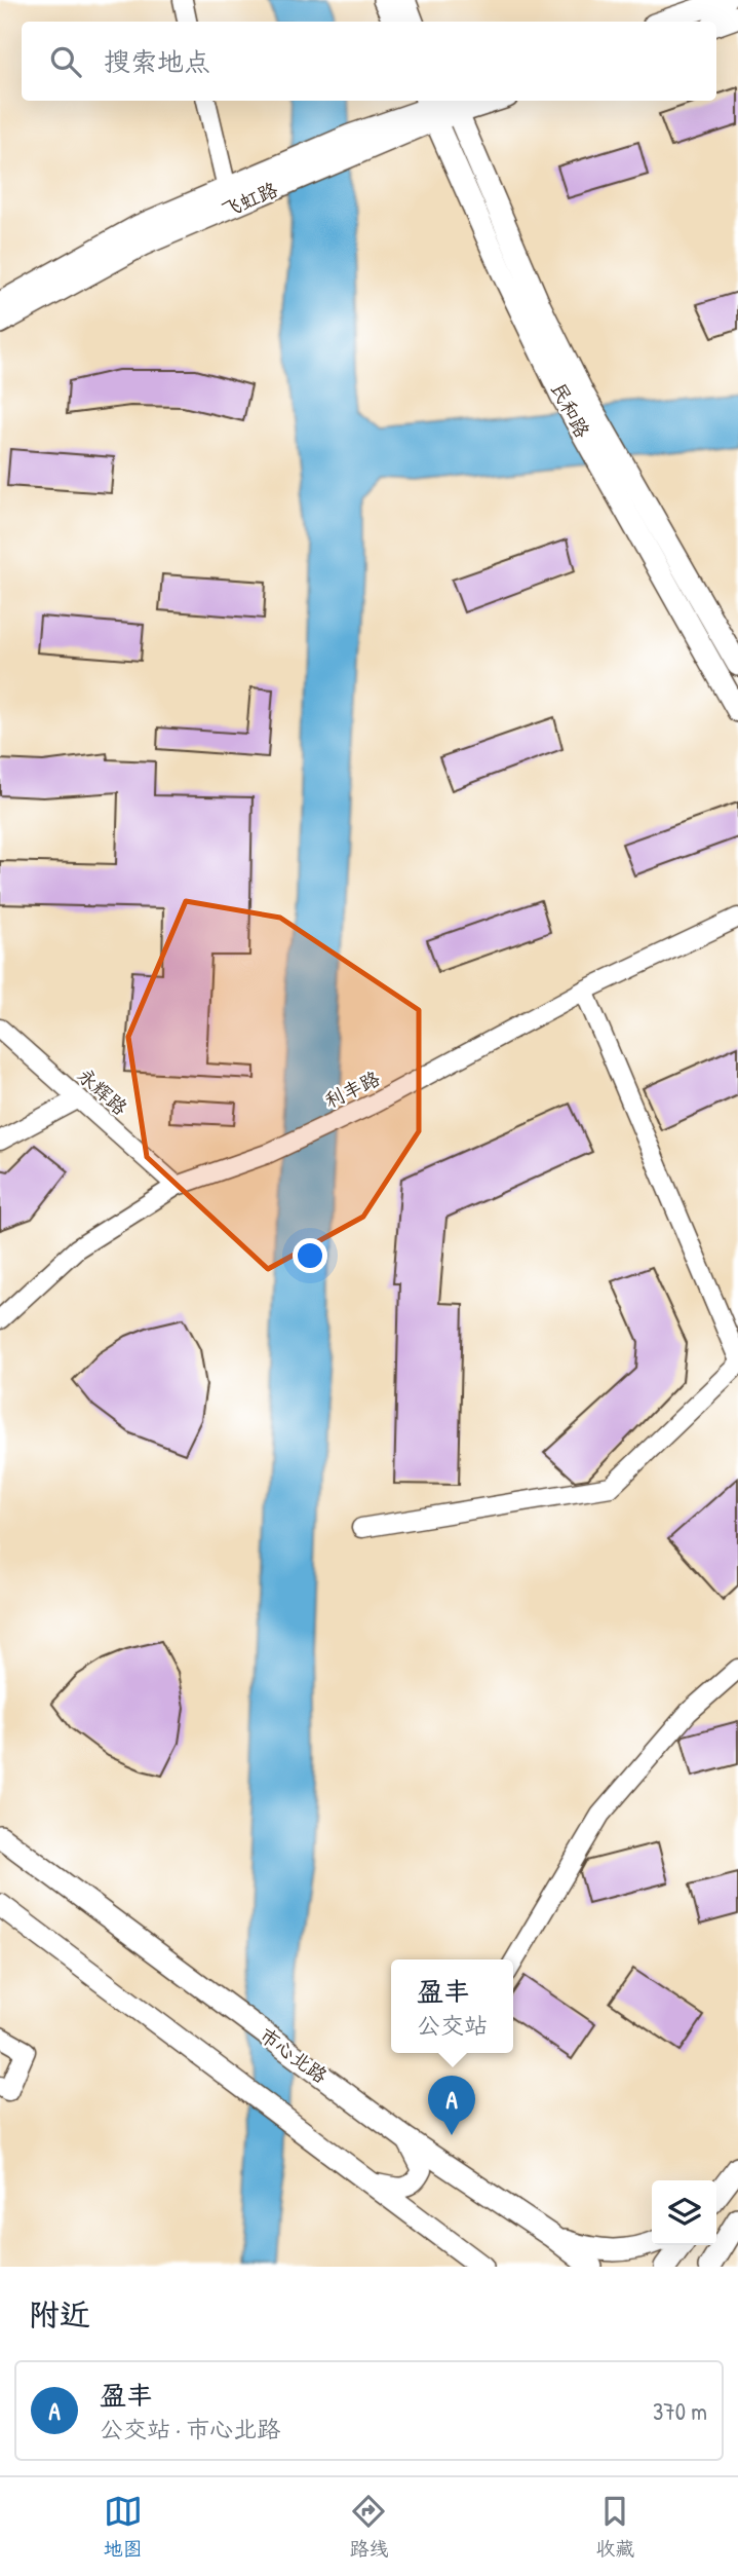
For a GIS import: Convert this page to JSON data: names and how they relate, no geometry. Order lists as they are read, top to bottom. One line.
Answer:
{"streets":{"main road":["飞虹路","民和路","市心北路"],"street":["利丰路","永辉路"]},"crossings":[["飞虹路","民和路"],["利丰路","永辉路"]],"page":{"search":"搜索地点","popup":["盈丰","公交站"],"pins":"A","heading":"附近","list":[{"mark":"A","name":"盈丰","note":"公交站 · 市心北路","value":"370 m"}],"nav":["地图","路线","收藏"]}}
